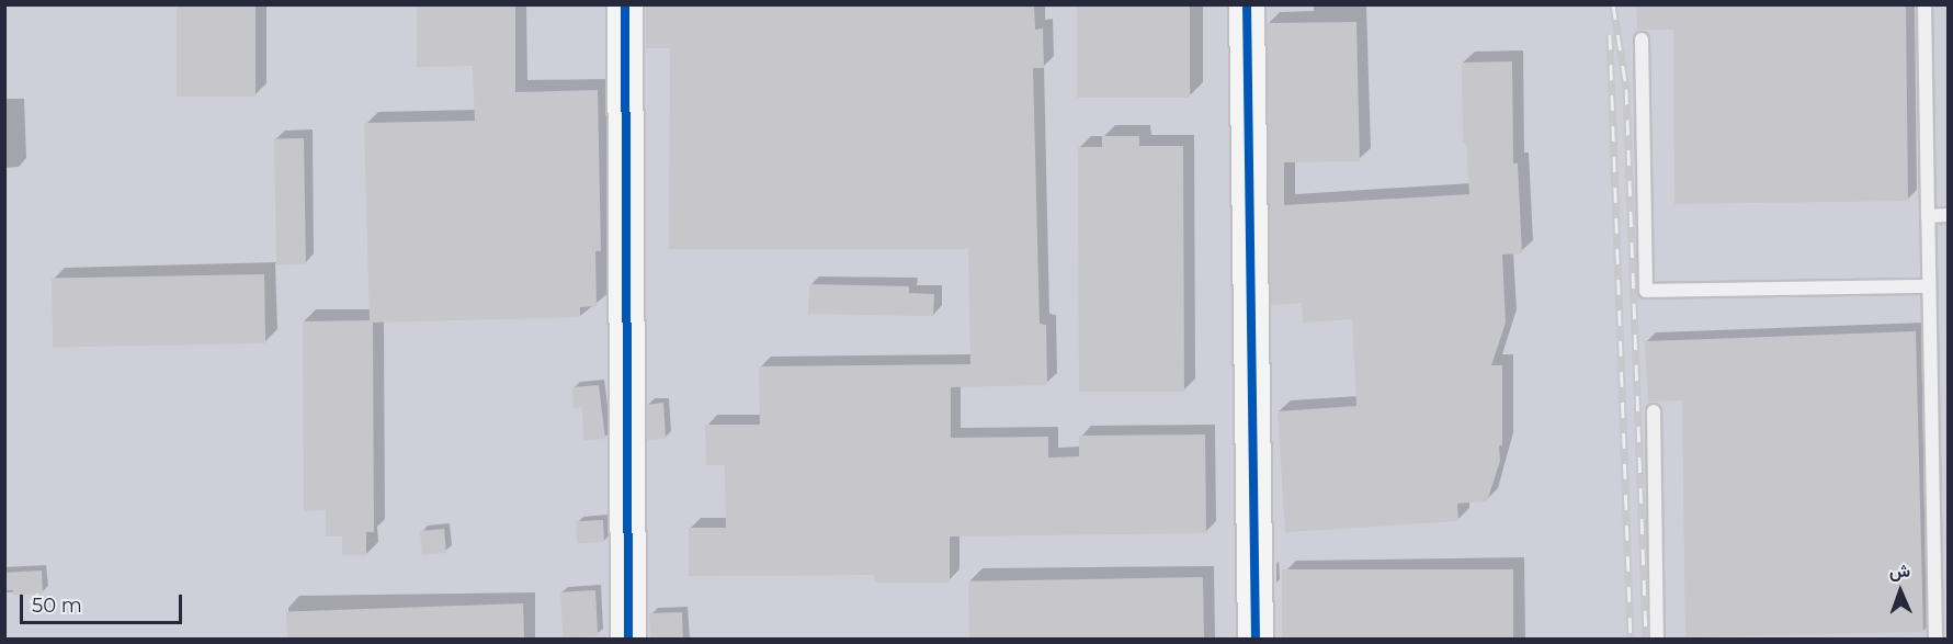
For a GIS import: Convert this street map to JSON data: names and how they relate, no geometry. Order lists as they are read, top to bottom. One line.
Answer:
{"scale_bar":"50 m","north":"top"}
